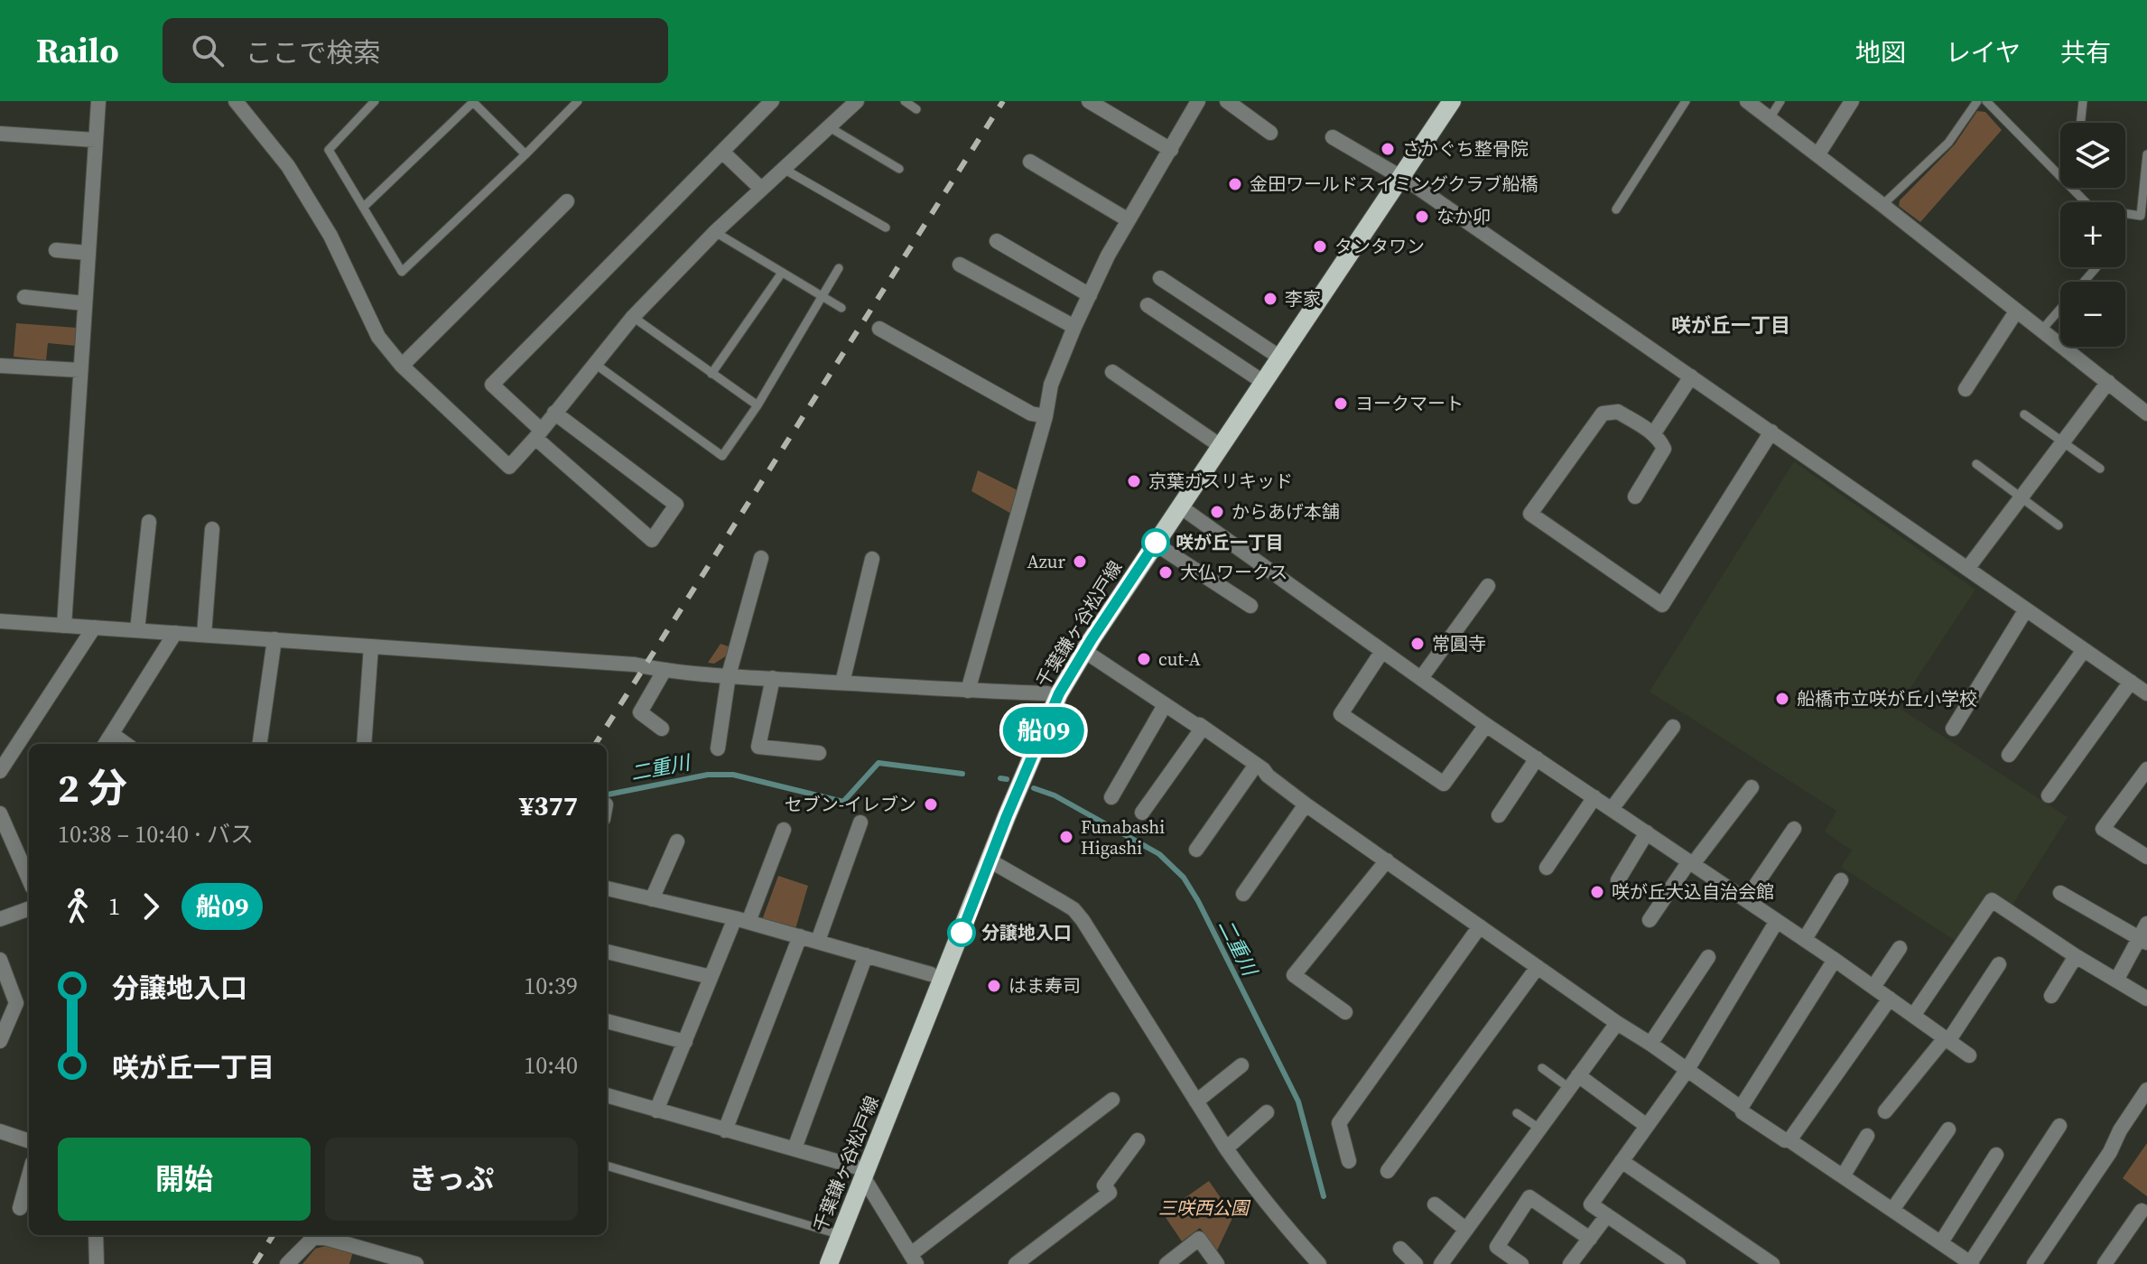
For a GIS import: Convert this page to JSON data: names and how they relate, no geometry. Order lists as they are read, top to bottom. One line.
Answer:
{"streets":{"main road":["千葉鎌ヶ谷松戸線"]},"districts":["咲が丘一丁目"],"water":["二重川"],"parks":["三咲西公園"],"places":["さかぐち整骨院","金田ワールドスイミングクラブ船橋","なか卯","タンタワン","李家","ヨークマート","京葉ガスリキッド","からあげ本舗","咲が丘一丁目","Azur","大仏ワークス","常圓寺","cut-A","船橋市立咲が丘小学校","セブン-イレブン","Funabashi Higashi","咲が丘大込自治会館","分譲地入口","はま寿司"],"lines":["bus line 船09"],"page":{"header":"Railo","search":"ここで検索","nav":["地図","レイヤ","共有"],"on_map":"船09","map_buttons":["+","−"],"heading":["2 分","10:38 – 10:40 · バス","¥377"],"legs":["1","船09"],"list":[{"name":"分譲地入口","value":"10:39"},{"name":"咲が丘一丁目","value":"10:40"}],"buttons":["開始","きっぷ"]}}
